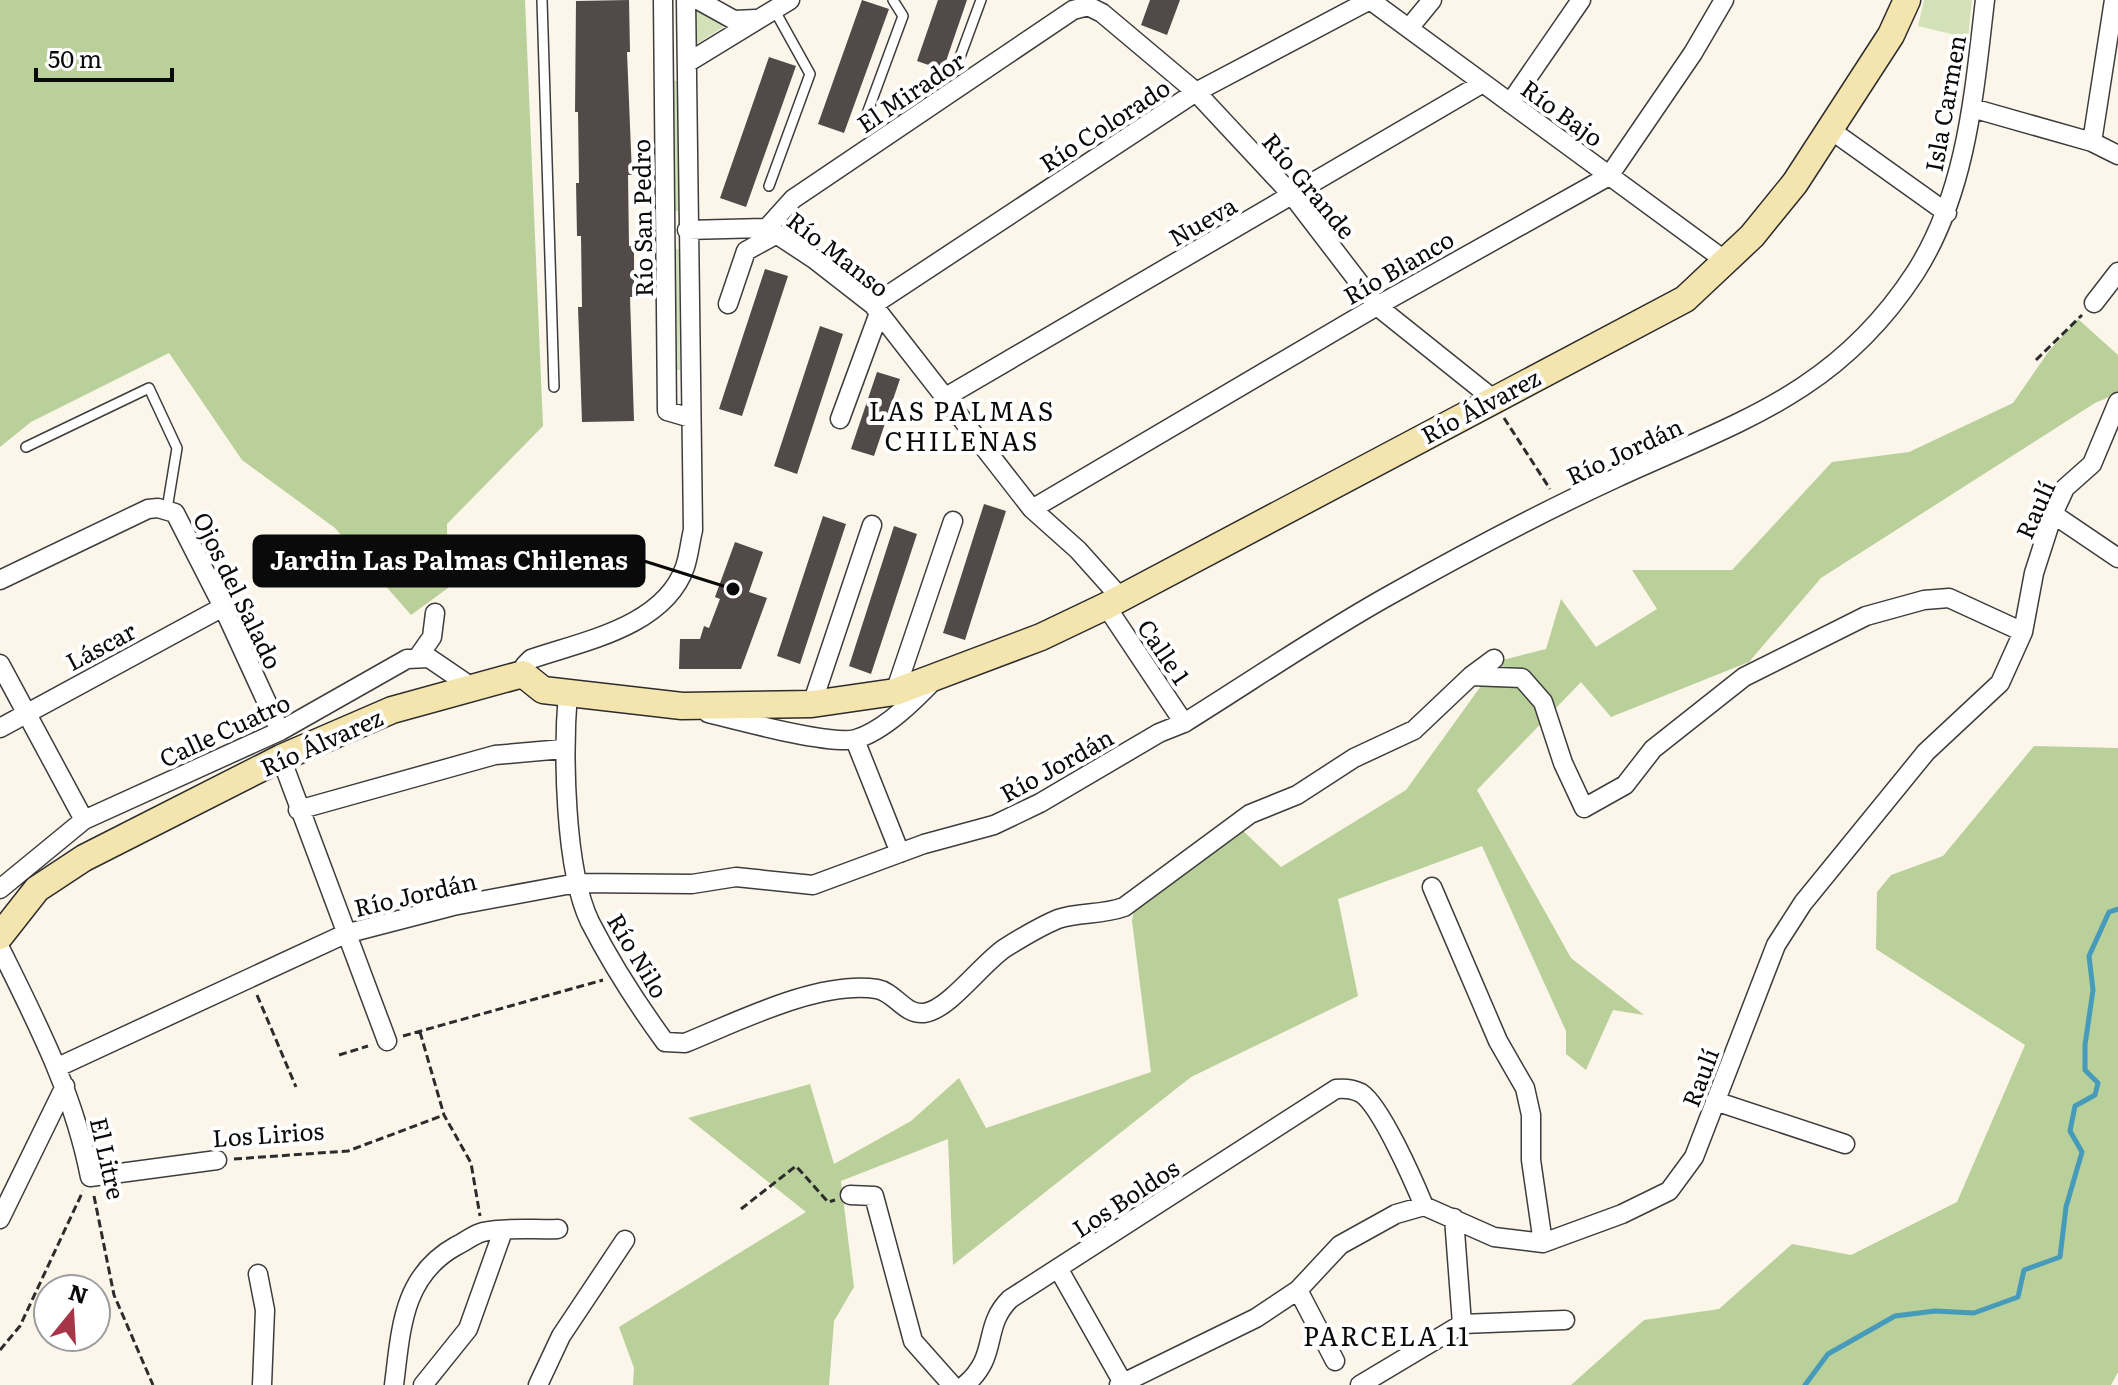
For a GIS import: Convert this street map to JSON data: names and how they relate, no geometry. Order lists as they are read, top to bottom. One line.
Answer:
{"streets":{"street":["El Mirador","Isla Carmen","Río Bajo","Río Colorado","Río Grande","Río San Pedro","Nueva","Río Manso","Río Blanco","Río Álvarez","Río Jordán","Raulí","Ojos del Salado","Láscar","Calle 1","Calle Cuatro","Río Nilo","Los Lirios","El Litre","Los Boldos"]},"crossings":[["El Mirador","Río Grande"],["El Mirador","Río Manso"],["Isla Carmen","Río Jordán"],["Río Bajo","Río Colorado"],["Río Bajo","Nueva"],["Río Bajo","Río Blanco"],["Río Bajo","Río Álvarez"],["Río Colorado","Río Grande"],["Río Colorado","Río Manso"],["Río Grande","Nueva"],["Río Grande","Río Blanco"],["Río Grande","Río Álvarez"],["Río San Pedro","Río Manso"],["Río San Pedro","Río Álvarez"],["Nueva","Río Manso"],["Río Manso","Río Blanco"],["Río Manso","Río Álvarez"],["Río Manso","Calle 1"],["Río Álvarez","Calle 1"],["Río Álvarez","Río Nilo"],["Río Jordán","Calle 1"],["Río Jordán","Río Nilo"],["Río Jordán","El Litre"],["Raulí","Los Boldos"],["Ojos del Salado","Láscar"],["Ojos del Salado","Calle Cuatro"],["Los Lirios","El Litre"]],"districts":["LAS PALMAS CHILENAS","PARCELA 11"],"places":["Jardin Las Palmas Chilenas"],"scale_bar":"50 m","north":"top"}
